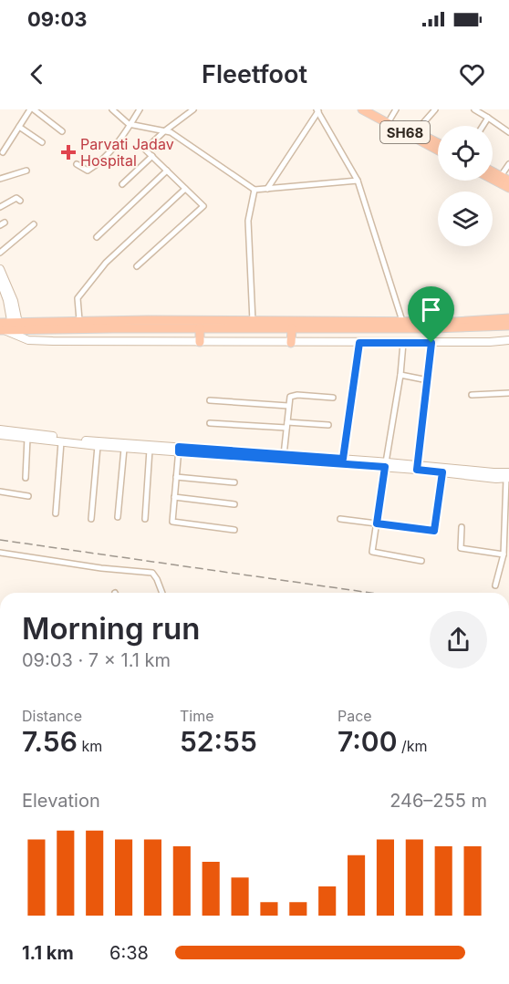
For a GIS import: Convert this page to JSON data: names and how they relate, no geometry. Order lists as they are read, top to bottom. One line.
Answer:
{"streets":{"main road":["SH68"]},"places":{"health":["Parvati Jadav Hospital"]},"page":{"status":"09:03","header":"Fleetfoot","heading":["Morning run","09:03 · 7 × 1.1 km"],"stats":[["Distance","7.56 km"],["Time","52:55"],["Pace","7:00 /km"]],"chart":["Elevation","246–255 m"],"list":[{"name":"1.1 km","note":"6:38"}]}}
